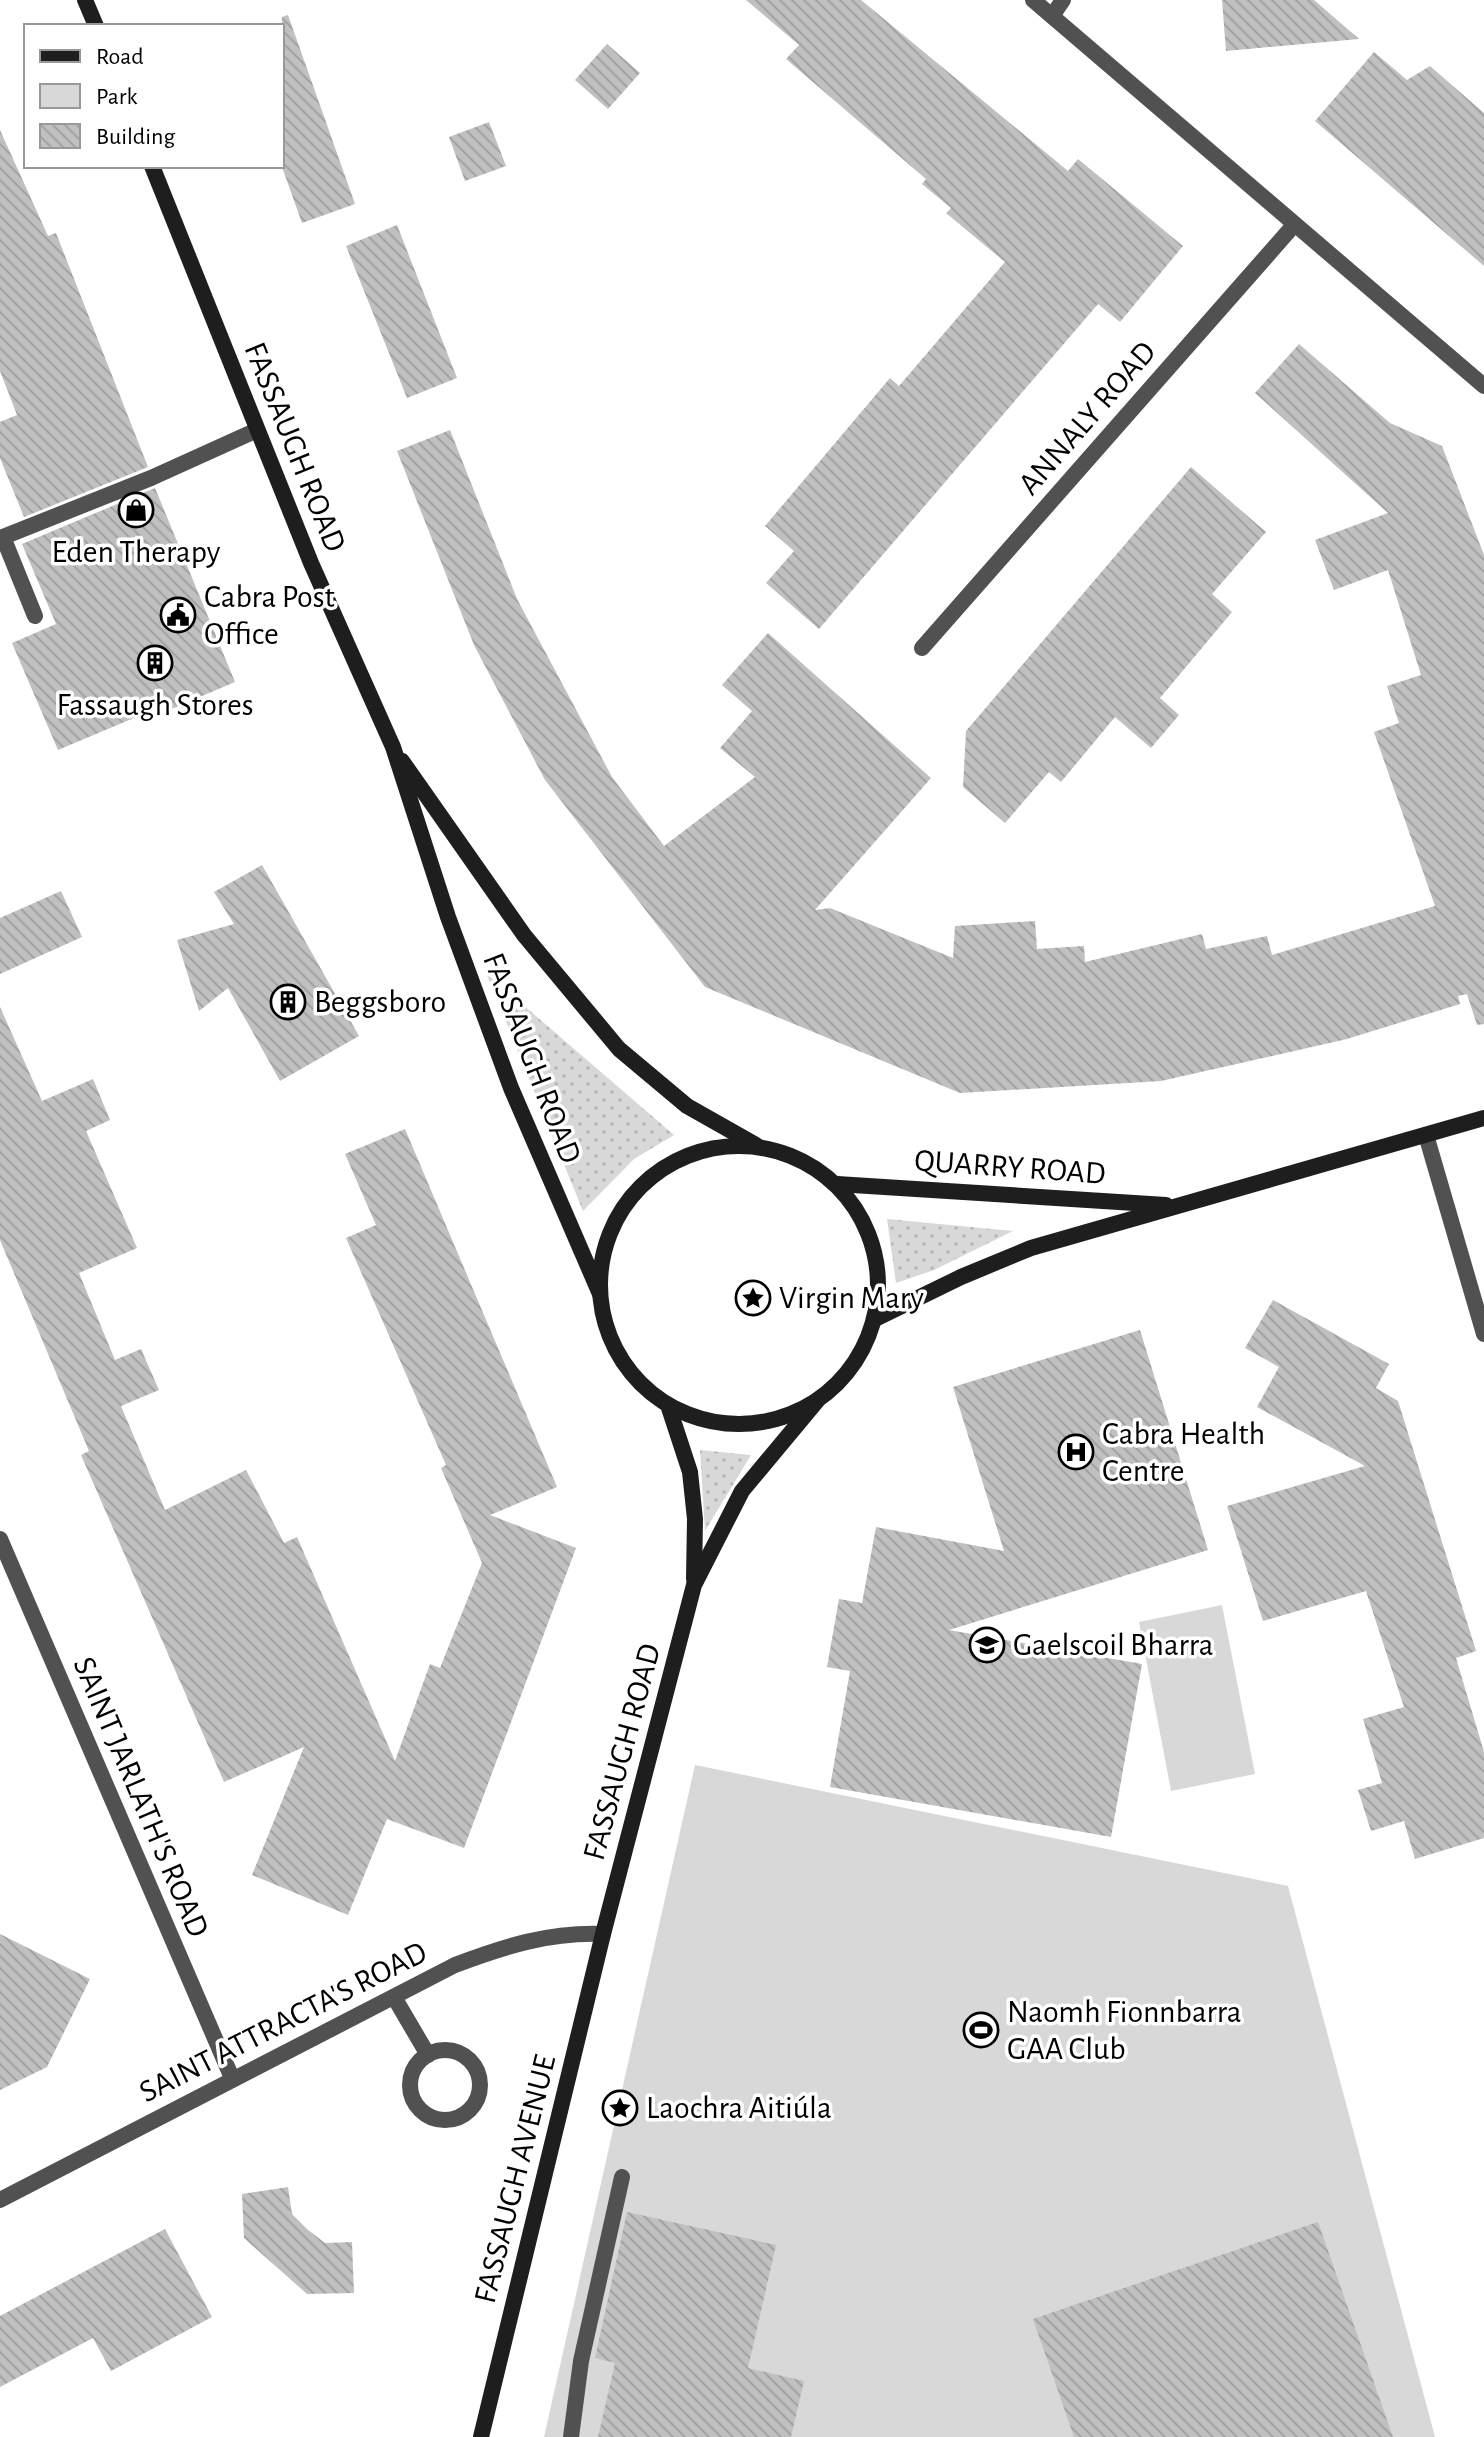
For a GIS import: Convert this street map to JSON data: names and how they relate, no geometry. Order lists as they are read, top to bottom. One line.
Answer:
{"streets":{"street":["ANNALY ROAD","FASSAUGH ROAD","QUARRY ROAD","SAINT JARLATH'S ROAD","SAINT ATTRACTA'S ROAD","FASSAUGH AVENUE"]},"crossings":[["FASSAUGH ROAD","QUARRY ROAD"],["FASSAUGH ROAD","SAINT ATTRACTA'S ROAD"],["FASSAUGH ROAD","FASSAUGH AVENUE"],["SAINT JARLATH'S ROAD","SAINT ATTRACTA'S ROAD"],["SAINT ATTRACTA'S ROAD","FASSAUGH AVENUE"]],"places":{"shop":["Eden Therapy"],"public building":["Cabra Post Office"],"building":["Fassaugh Stores","Beggsboro"],"place":["Virgin Mary","Laochra Aitiúla"],"hospital":["Cabra Health Centre"],"school or university":["Gaelscoil Bharra"],"sports":["Naomh Fionnbarra GAA Club"]},"legend":["Road","Park","Building"]}
